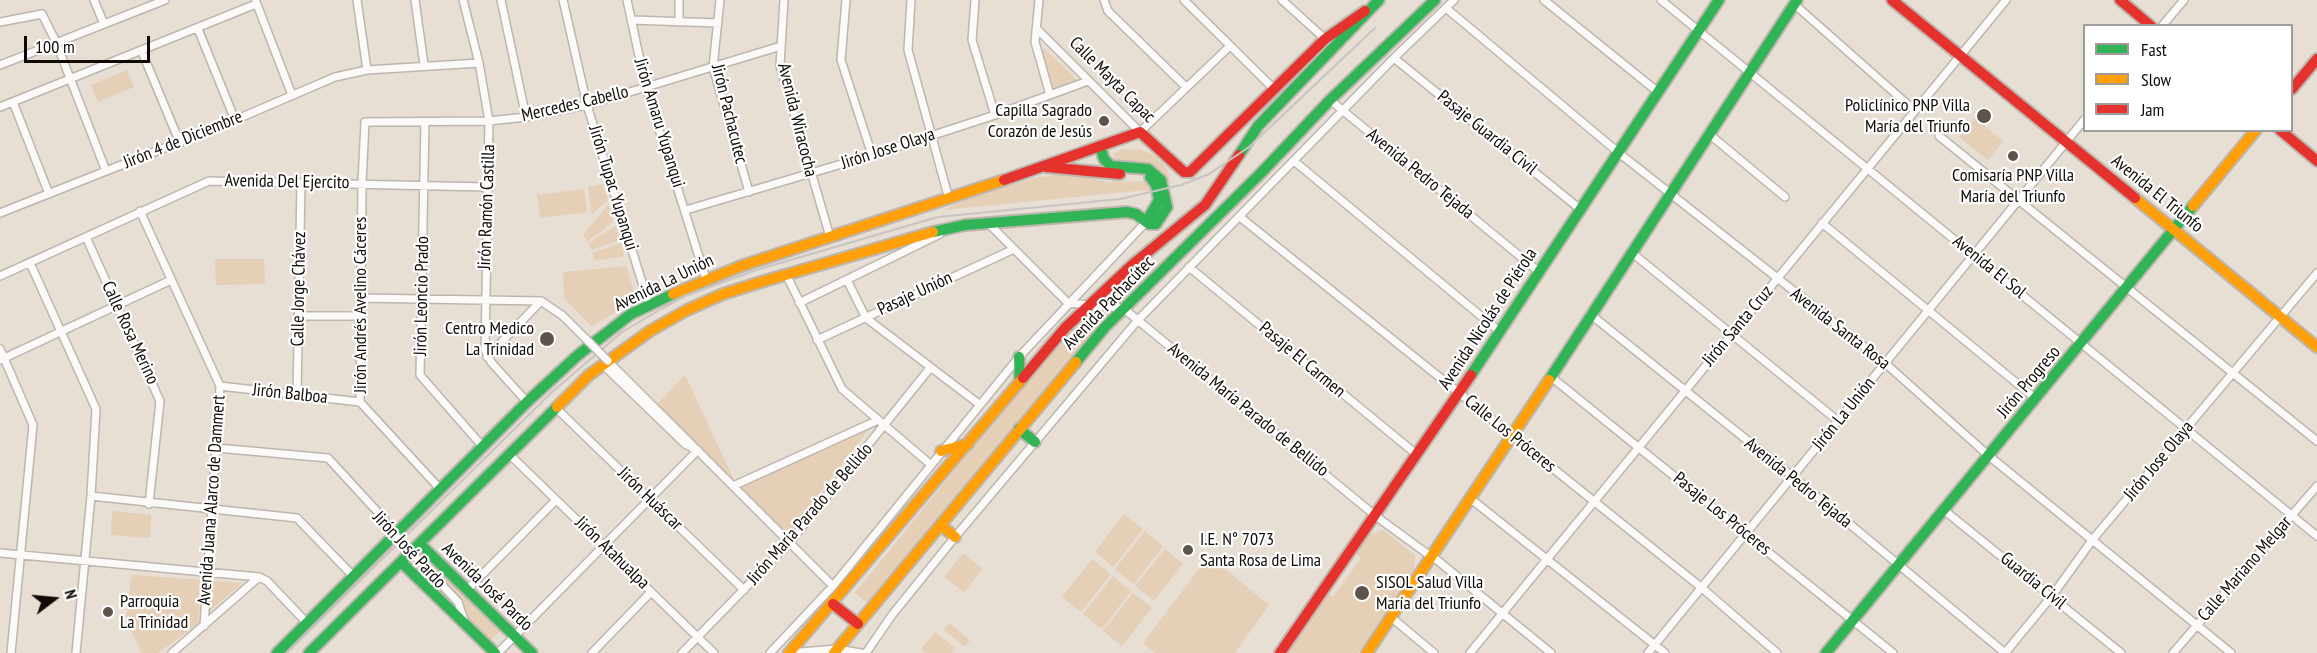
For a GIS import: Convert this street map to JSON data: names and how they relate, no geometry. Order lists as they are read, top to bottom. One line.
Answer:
{"streets":{"street":["Calle Mayta Capac","Mercedes Cabello","Jirón Pachacutec","Avenida Wiracocha","Jirón Amaru Yupanqui","Pasaje Guardia Civil","Jirón 4 de Diciembre","Jirón Jose Olaya","Avenida Pedro Tejada","Avenida Del Ejercito","Jirón Tupac Yupanqui","Avenida El Triunfo","Jirón Ramón Castilla","Avenida El Sol","Avenida La Unión","Calle Jorge Chávez","Pasaje Unión","Jirón Leoncio Prado","Avenida Pachacútec","Jirón Andrés Avelino Cáceres","Avenida Nicolás de Piérola","Jirón Santa Cruz","Avenida Santa Rosa","Calle Rosa Merino","Pasaje El Carmen","Jirón Progreso","Jirón Balboa","Avenida María Parado de Bellido","Jirón La Unión","Calle Los Próceres","Jirón Huáscar","Avenida Juana Alarco de Dammert","Jirón María Parado de Bellido","Pasaje Los Próceres","Jirón José Pardo","Jirón Atahualpa","Calle Mariano Melgar","Guardia Civil","Avenida José Pardo"]},"crossings":[["Calle Mayta Capac","Jirón Jose Olaya"],["Calle Mayta Capac","Avenida Pachacútec"],["Mercedes Cabello","Jirón Pachacutec"],["Mercedes Cabello","Avenida Wiracocha"],["Mercedes Cabello","Jirón Amaru Yupanqui"],["Mercedes Cabello","Jirón Tupac Yupanqui"],["Mercedes Cabello","Jirón Ramón Castilla"],["Mercedes Cabello","Jirón Leoncio Prado"],["Mercedes Cabello","Jirón Andrés Avelino Cáceres"],["Jirón Pachacutec","Jirón Jose Olaya"],["Avenida Wiracocha","Jirón Jose Olaya"],["Avenida Wiracocha","Avenida La Unión"],["Jirón Amaru Yupanqui","Jirón Jose Olaya"],["Jirón Amaru Yupanqui","Avenida La Unión"],["Pasaje Guardia Civil","Avenida Pachacútec"],["Pasaje Guardia Civil","Avenida Nicolás de Piérola"],["Jirón 4 de Diciembre","Jirón Ramón Castilla"],["Jirón Jose Olaya","Avenida Pedro Tejada"],["Jirón Jose Olaya","Avenida El Triunfo"],["Jirón Jose Olaya","Avenida El Sol"],["Jirón Jose Olaya","Avenida Santa Rosa"],["Jirón Jose Olaya","Guardia Civil"],["Avenida Pedro Tejada","Avenida Pachacútec"],["Avenida Pedro Tejada","Avenida Nicolás de Piérola"],["Avenida Pedro Tejada","Jirón Santa Cruz"],["Avenida Pedro Tejada","Jirón Progreso"],["Avenida Pedro Tejada","Jirón La Unión"],["Avenida Del Ejercito","Jirón Ramón Castilla"],["Avenida Del Ejercito","Calle Jorge Chávez"],["Avenida Del Ejercito","Jirón Leoncio Prado"],["Avenida Del Ejercito","Jirón Andrés Avelino Cáceres"],["Avenida Del Ejercito","Calle Rosa Merino"],["Avenida Del Ejercito","Avenida Juana Alarco de Dammert"],["Jirón Tupac Yupanqui","Avenida La Unión"],["Avenida El Triunfo","Jirón Santa Cruz"],["Avenida El Triunfo","Jirón Progreso"],["Avenida El Triunfo","Jirón La Unión"],["Avenida El Sol","Avenida Nicolás de Piérola"],["Avenida El Sol","Jirón Santa Cruz"],["Avenida El Sol","Jirón Progreso"],["Avenida El Sol","Jirón La Unión"],["Avenida El Sol","Calle Mariano Melgar"],["Avenida La Unión","Jirón Leoncio Prado"],["Avenida La Unión","Avenida Pachacútec"],["Avenida La Unión","Jirón Andrés Avelino Cáceres"],["Avenida La Unión","Jirón Huáscar"],["Avenida La Unión","Jirón José Pardo"],["Avenida La Unión","Jirón Atahualpa"],["Avenida La Unión","Avenida José Pardo"],["Calle Jorge Chávez","Jirón Balboa"],["Avenida Pachacútec","Avenida Santa Rosa"],["Avenida Pachacútec","Pasaje El Carmen"],["Avenida Pachacútec","Avenida María Parado de Bellido"],["Avenida Pachacútec","Calle Los Próceres"],["Jirón Andrés Avelino Cáceres","Jirón Balboa"],["Avenida Nicolás de Piérola","Avenida Santa Rosa"],["Avenida Nicolás de Piérola","Pasaje El Carmen"],["Avenida Nicolás de Piérola","Avenida María Parado de Bellido"],["Avenida Nicolás de Piérola","Calle Los Próceres"],["Jirón Santa Cruz","Avenida Santa Rosa"],["Jirón Santa Cruz","Avenida María Parado de Bellido"],["Jirón Santa Cruz","Calle Los Próceres"],["Jirón Santa Cruz","Pasaje Los Próceres"],["Avenida Santa Rosa","Jirón Progreso"],["Avenida Santa Rosa","Jirón La Unión"],["Avenida Santa Rosa","Calle Mariano Melgar"],["Jirón Progreso","Pasaje Los Próceres"],["Jirón Progreso","Guardia Civil"],["Jirón Balboa","Avenida Juana Alarco de Dammert"],["Jirón La Unión","Calle Los Próceres"],["Jirón La Unión","Pasaje Los Próceres"],["Jirón Huáscar","Jirón María Parado de Bellido"],["Avenida Juana Alarco de Dammert","Jirón José Pardo"],["Jirón María Parado de Bellido","Jirón Atahualpa"]],"places":["Policlínico PNP Villa María del Triunfo","Capilla Sagrado Corazón de Jesús","Comisaría PNP Villa María del Triunfo","Centro Medico La Trinidad","I.E. N° 7073 Santa Rosa de Lima","SISOL Salud Villa María del Triunfo","Parroquia La Trinidad"],"legend":["Fast","Slow","Jam"],"scale_bar":"100 m","north":"right"}
